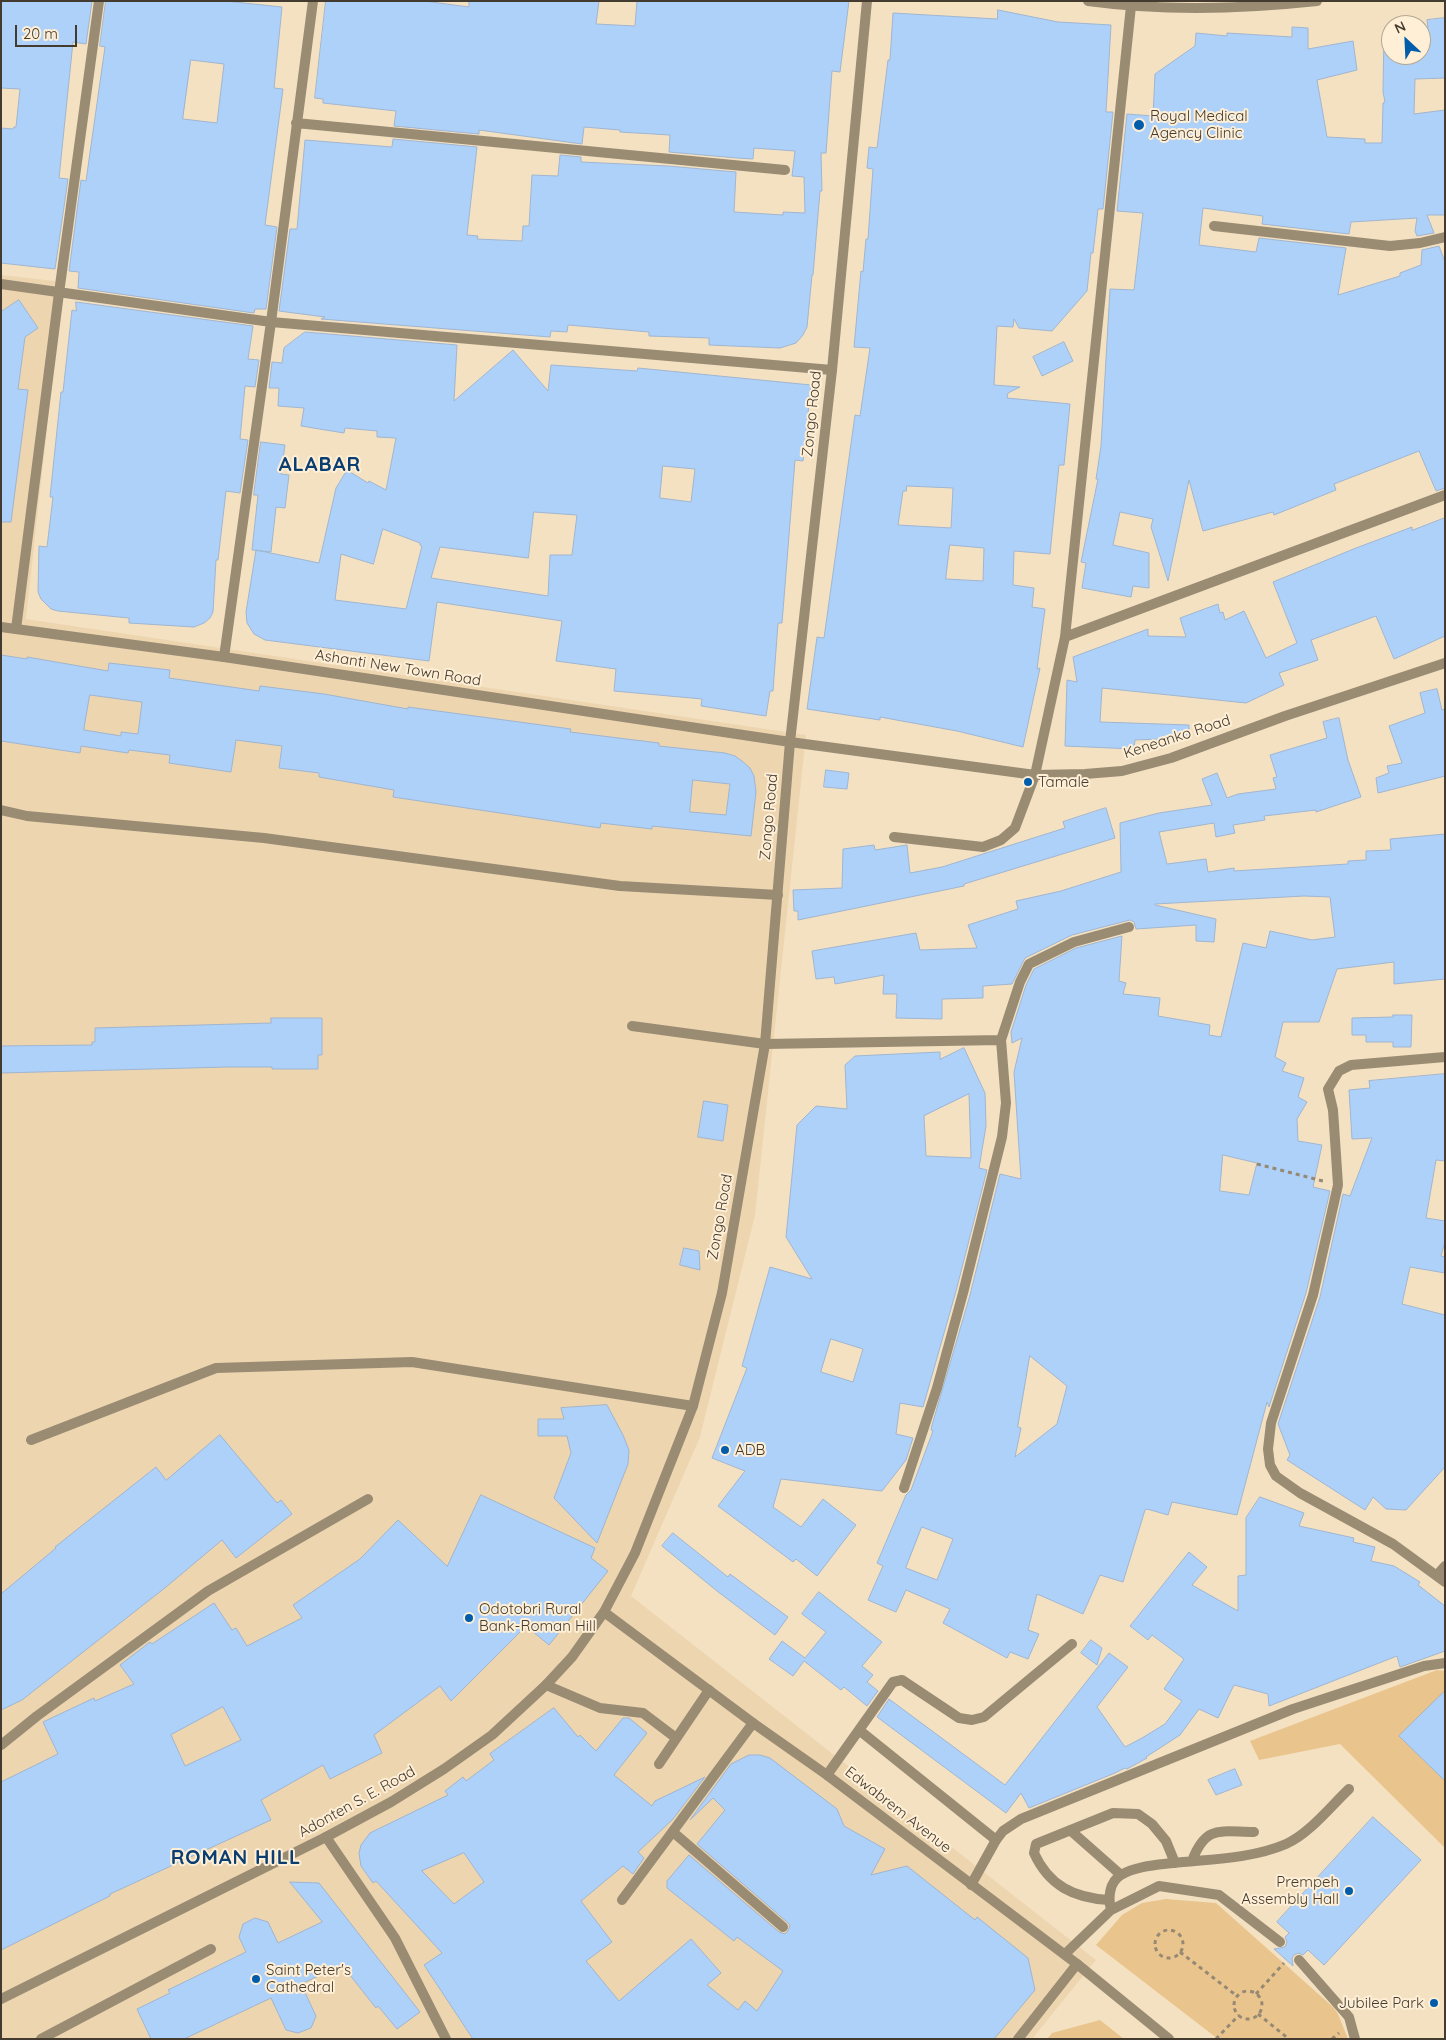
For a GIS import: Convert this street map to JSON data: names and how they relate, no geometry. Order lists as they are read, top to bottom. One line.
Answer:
{"streets":{"street":["Zongo Road","Ashanti New Town Road","Keneanko Road","Adonten S. E. Road","Edwabrem Avenue"]},"crossings":[["Zongo Road","Ashanti New Town Road"],["Zongo Road","Keneanko Road"],["Zongo Road","Adonten S. E. Road"],["Zongo Road","Edwabrem Avenue"],["Ashanti New Town Road","Keneanko Road"],["Adonten S. E. Road","Edwabrem Avenue"]],"districts":["ALABAR","ROMAN HILL"],"places":["Royal Medical Agency Clinic","Tamale","ADB","Odotobri Rural Bank-Roman Hill","Prempeh Assembly Hall","Saint Peter's Cathedral","Jubilee Park"],"scale_bar":"20 m","north":"top left"}
